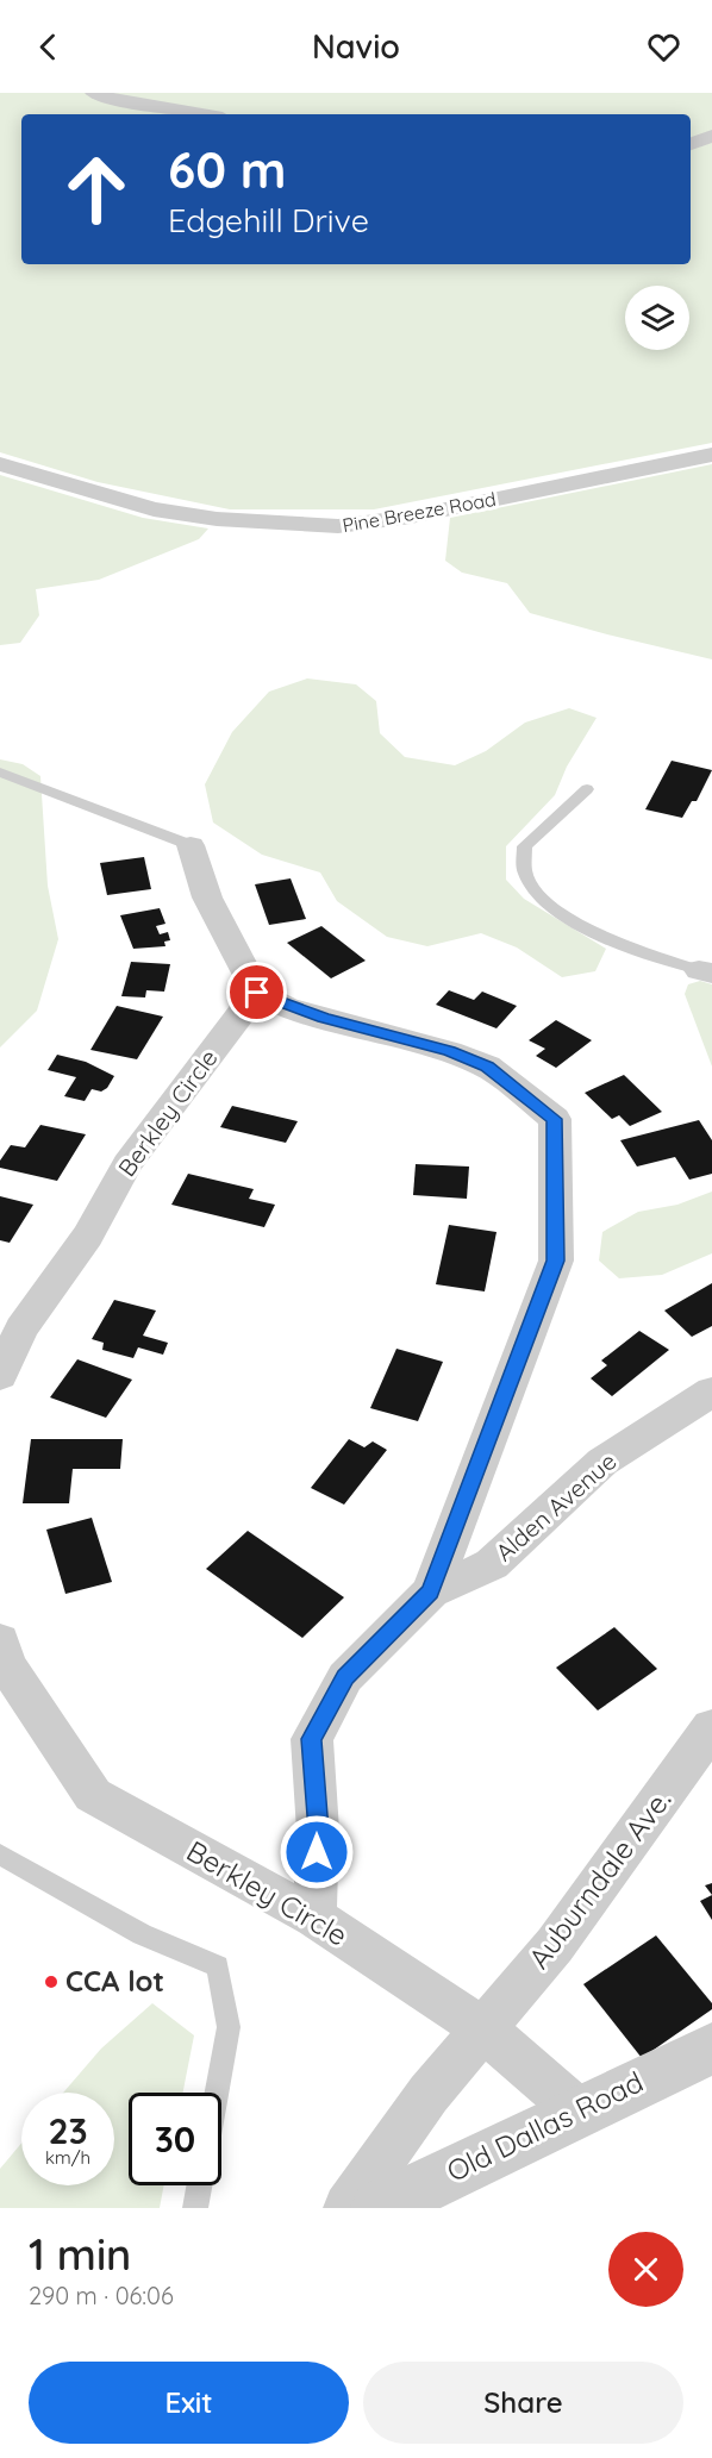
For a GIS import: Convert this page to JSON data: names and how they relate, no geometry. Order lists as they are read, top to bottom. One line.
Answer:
{"streets":{"street":["Pine Breeze Road","Berkley Circle","Alden Avenue","Auburndale Ave.","Old Dallas Road"]},"crossings":[["Berkley Circle","Auburndale Ave."],["Berkley Circle","Old Dallas Road"]],"places":["CCA lot"],"page":{"header":"Navio","turn":["60 m","Edgehill Drive"],"speed":"23 km/h","limit":"30","heading":["1 min","290 m · 06:06"],"buttons":["Exit","Share"]}}
